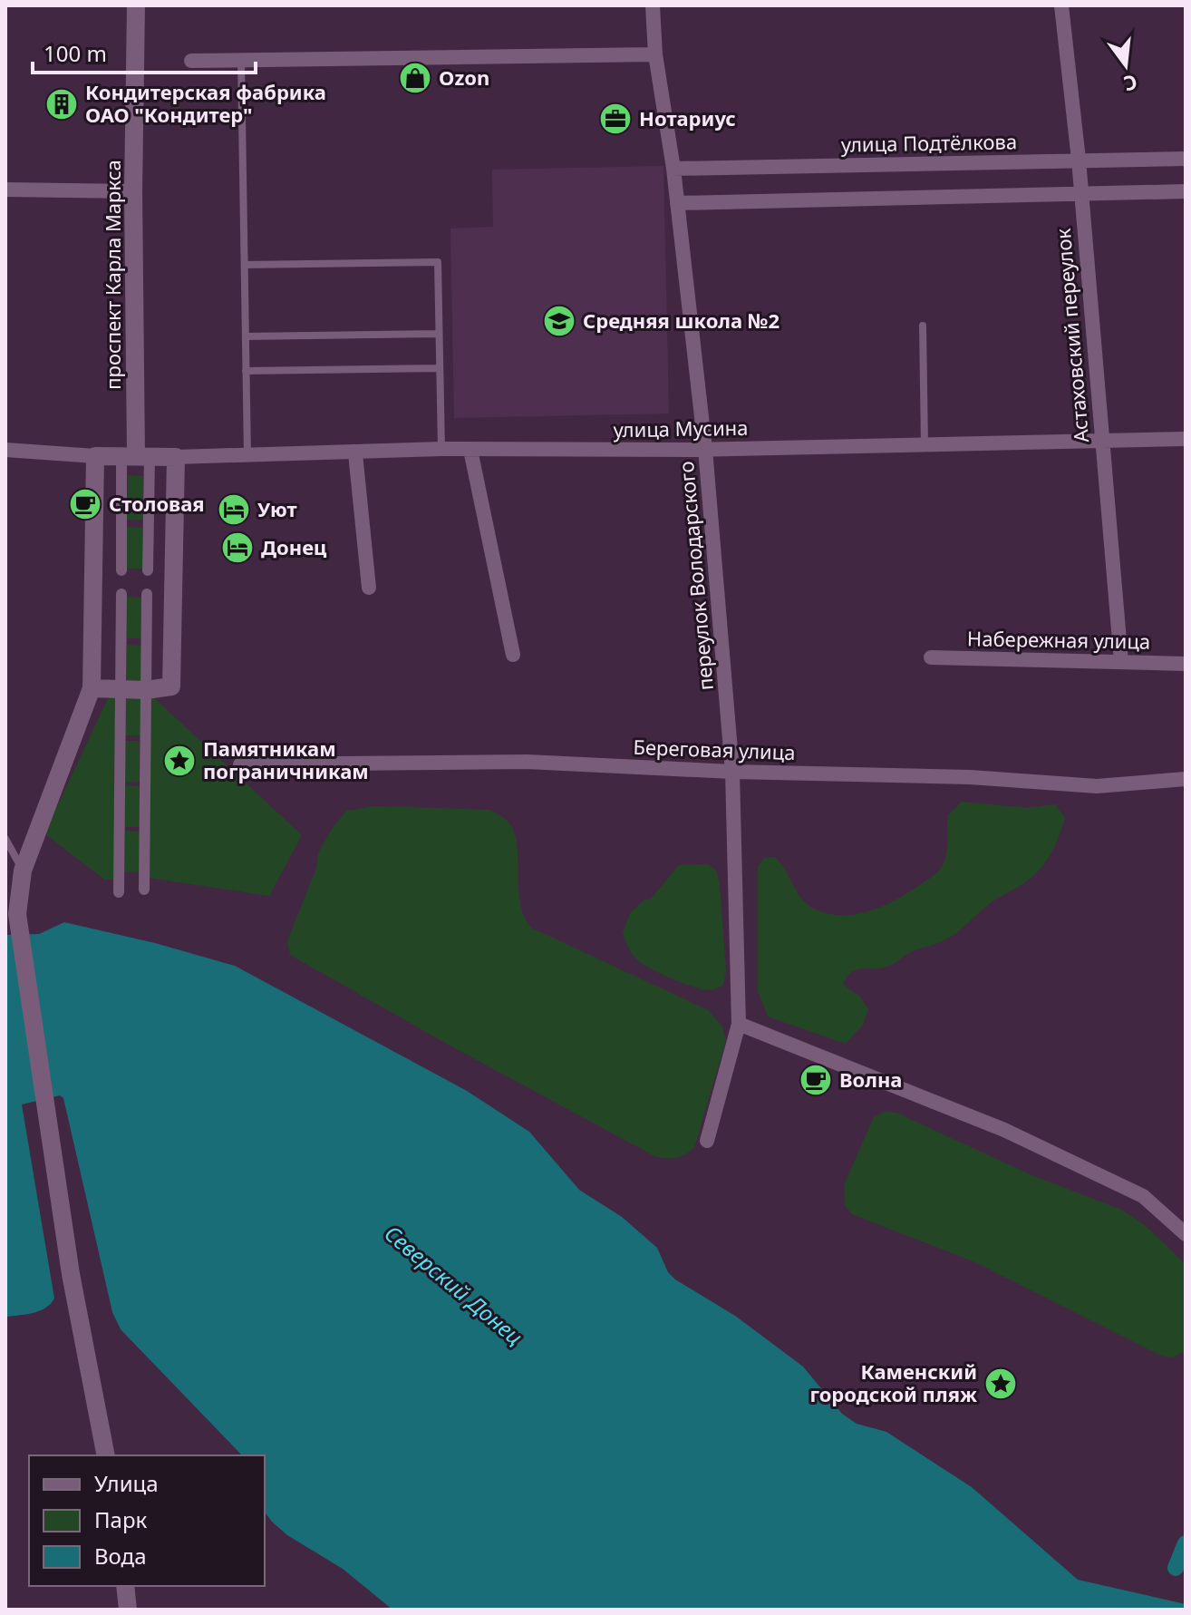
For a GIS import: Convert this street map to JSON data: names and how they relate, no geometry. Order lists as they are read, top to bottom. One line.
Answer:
{"streets":{"street":["улица Подтёлкова","проспект Карла Маркса","Астаховский переулок","улица Мусина","переулок Володарского","Набережная улица","Береговая улица"]},"crossings":[["улица Подтёлкова","Астаховский переулок"],["улица Подтёлкова","переулок Володарского"],["Астаховский переулок","улица Мусина"],["Астаховский переулок","Набережная улица"],["улица Мусина","переулок Володарского"],["переулок Володарского","Береговая улица"]],"water":["Северский Донец"],"places":{"shop":["Ozon"],"building":["Кондитерская фабрика ОАО \"Кондитер\""],"office":["Нотариус"],"school or university":["Средняя школа №2"],"cafe":["Столовая","Волна"],"hotel":["Уют","Донец"],"place":["Памятникам пограничникам","Каменский городской пляж"]},"legend":["Улица","Парк","Вода"],"scale_bar":"100 m","north":"bottom"}
